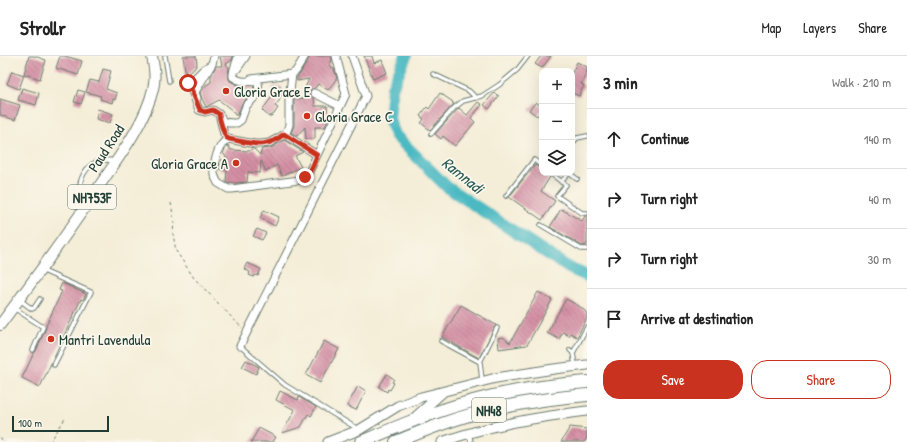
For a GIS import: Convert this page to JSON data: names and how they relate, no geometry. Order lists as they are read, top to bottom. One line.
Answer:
{"streets":{"highway":["NH48"],"main road":["Paud Road","NH753F"]},"water":["Ramnadi"],"places":["Gloria Grace E","Gloria Grace C","Gloria Grace A","Mantri Lavendula"],"scale_bar":"100 m","page":{"header":"Strollr","nav":["Map","Layers","Share"],"heading":["3 min","Walk · 210 m"],"map_buttons":["+","−"],"list":[["Continue","140 m"],["Turn right","40 m"],["Turn right","30 m"],"Arrive at destination"],"buttons":["Save","Share"],"scale":"100 m"}}
